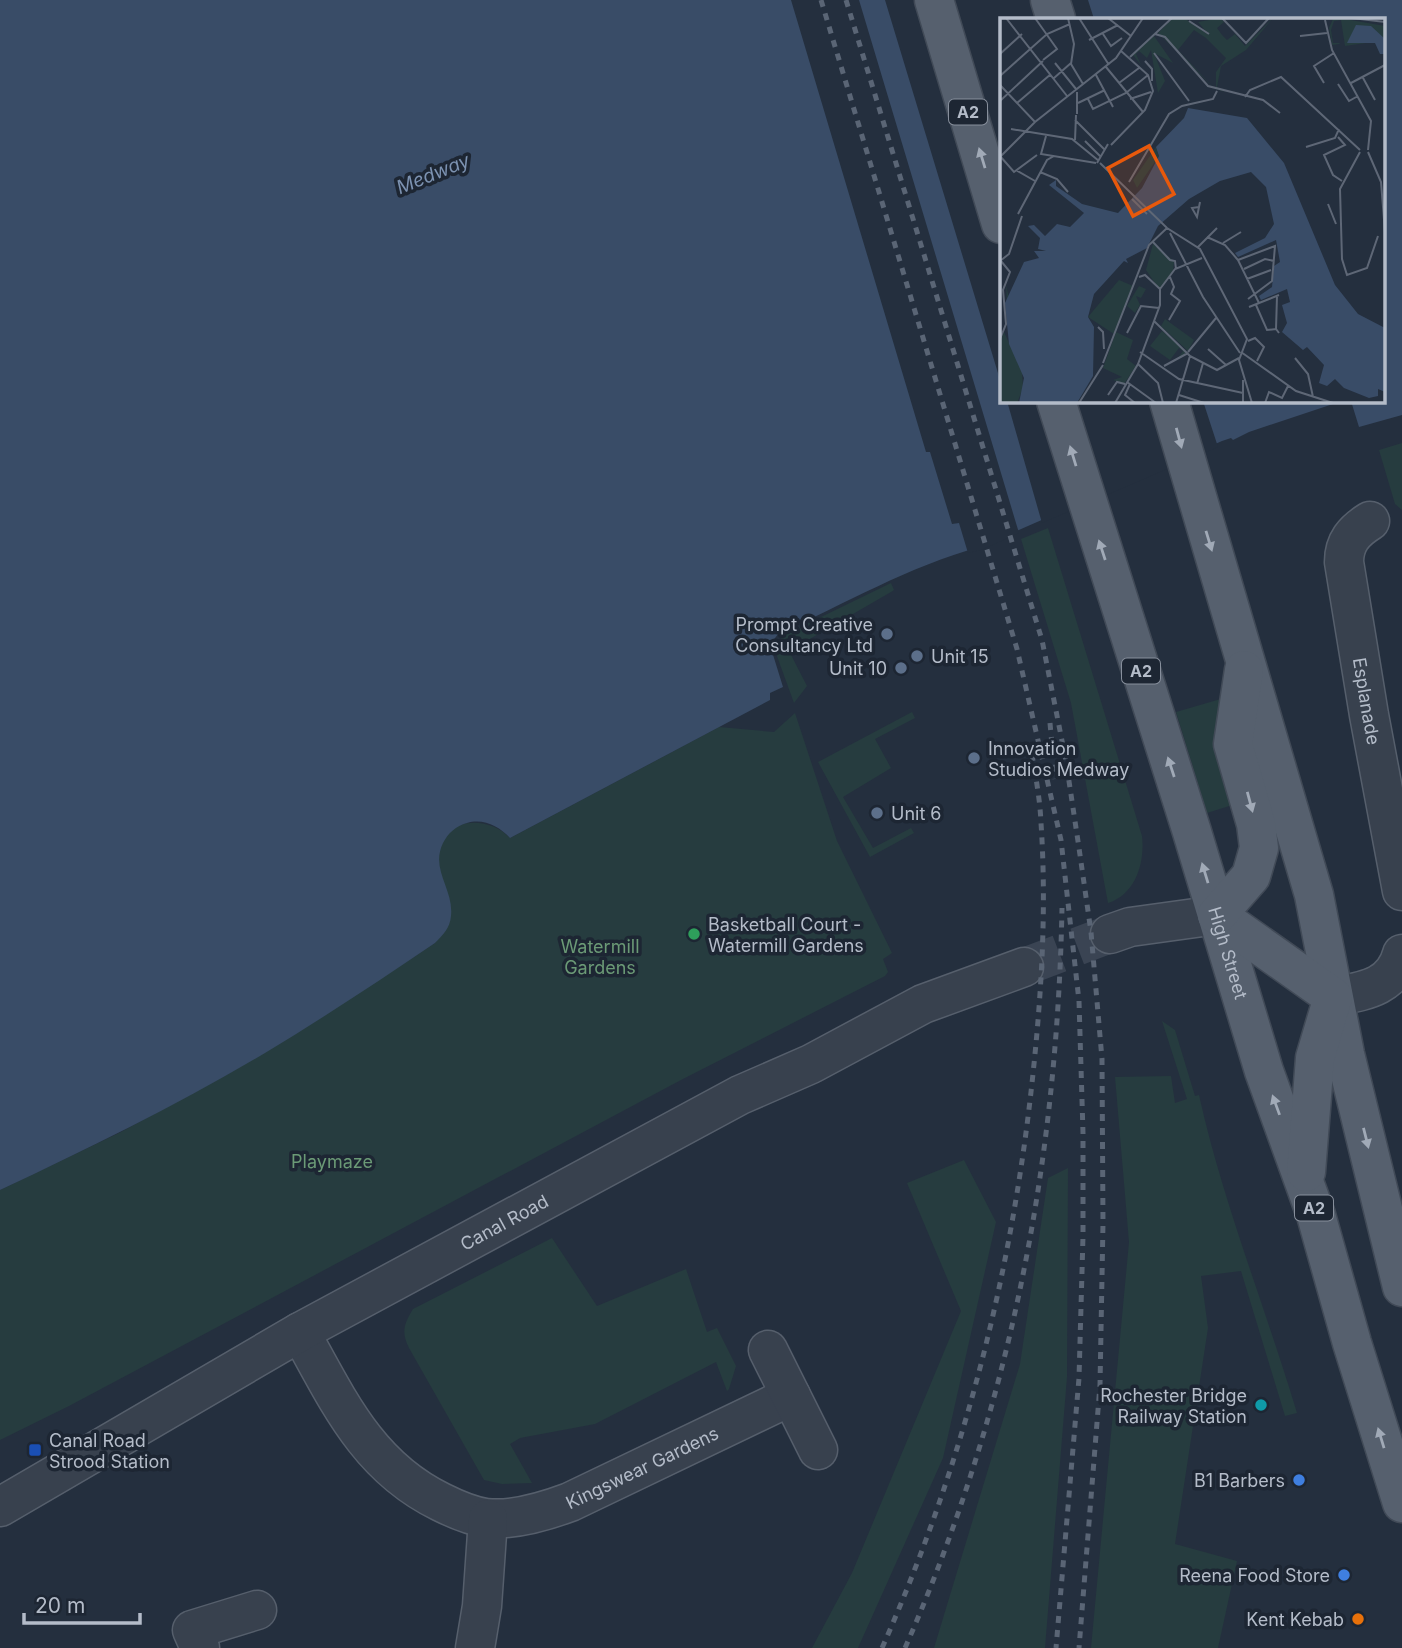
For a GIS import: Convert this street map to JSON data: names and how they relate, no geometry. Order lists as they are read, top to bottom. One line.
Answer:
{"streets":{"main road":["A2","High Street"],"street":["Esplanade","Canal Road","Kingswear Gardens"]},"crossings":[["A2","High Street"],["Canal Road","Kingswear Gardens"]],"water":["Medway"],"parks":["Watermill Gardens","Playmaze"],"places":{"other":["Prompt Creative Consultancy Ltd","Unit 15","Unit 10","Innovation Studios Medway","Unit 6","Basketball Court - Watermill Gardens","Rochester Bridge Railway Station","B1 Barbers","Reena Food Store","Kent Kebab"],"transit":["Canal Road Strood Station"]},"scale_bar":"20 m"}
